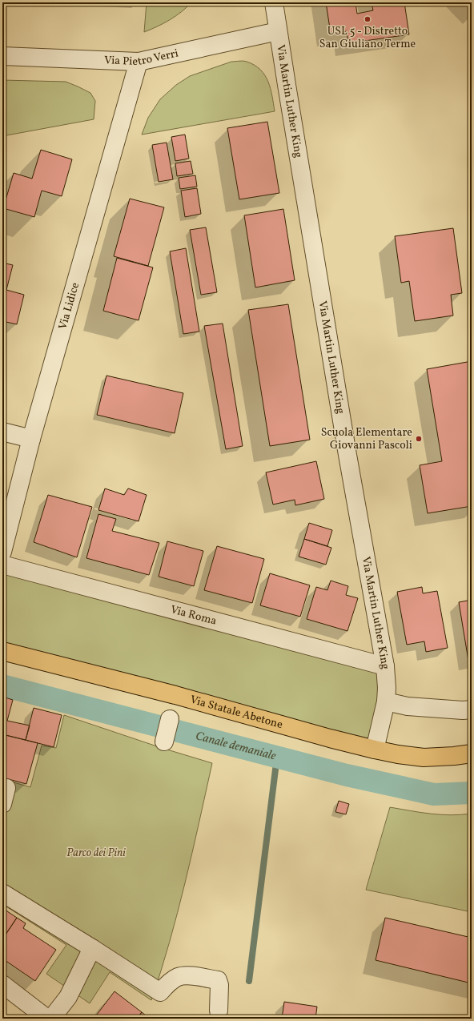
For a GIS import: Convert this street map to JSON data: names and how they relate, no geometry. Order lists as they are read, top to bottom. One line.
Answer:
{"streets":{"main road":["Via Statale Abetone"],"street":["Via Pietro Verri","Via Martin Luther King","Via Lidice","Via Roma"]},"crossings":[["Via Pietro Verri","Via Martin Luther King"],["Via Pietro Verri","Via Lidice"],["Via Martin Luther King","Via Roma"],["Via Martin Luther King","Via Statale Abetone"]],"water":["Canale demaniale"],"parks":["Parco dei Pini"],"places":["USL 5 - Distretto San Giuliano Terme","Scuola Elementare Giovanni Pascoli"]}
